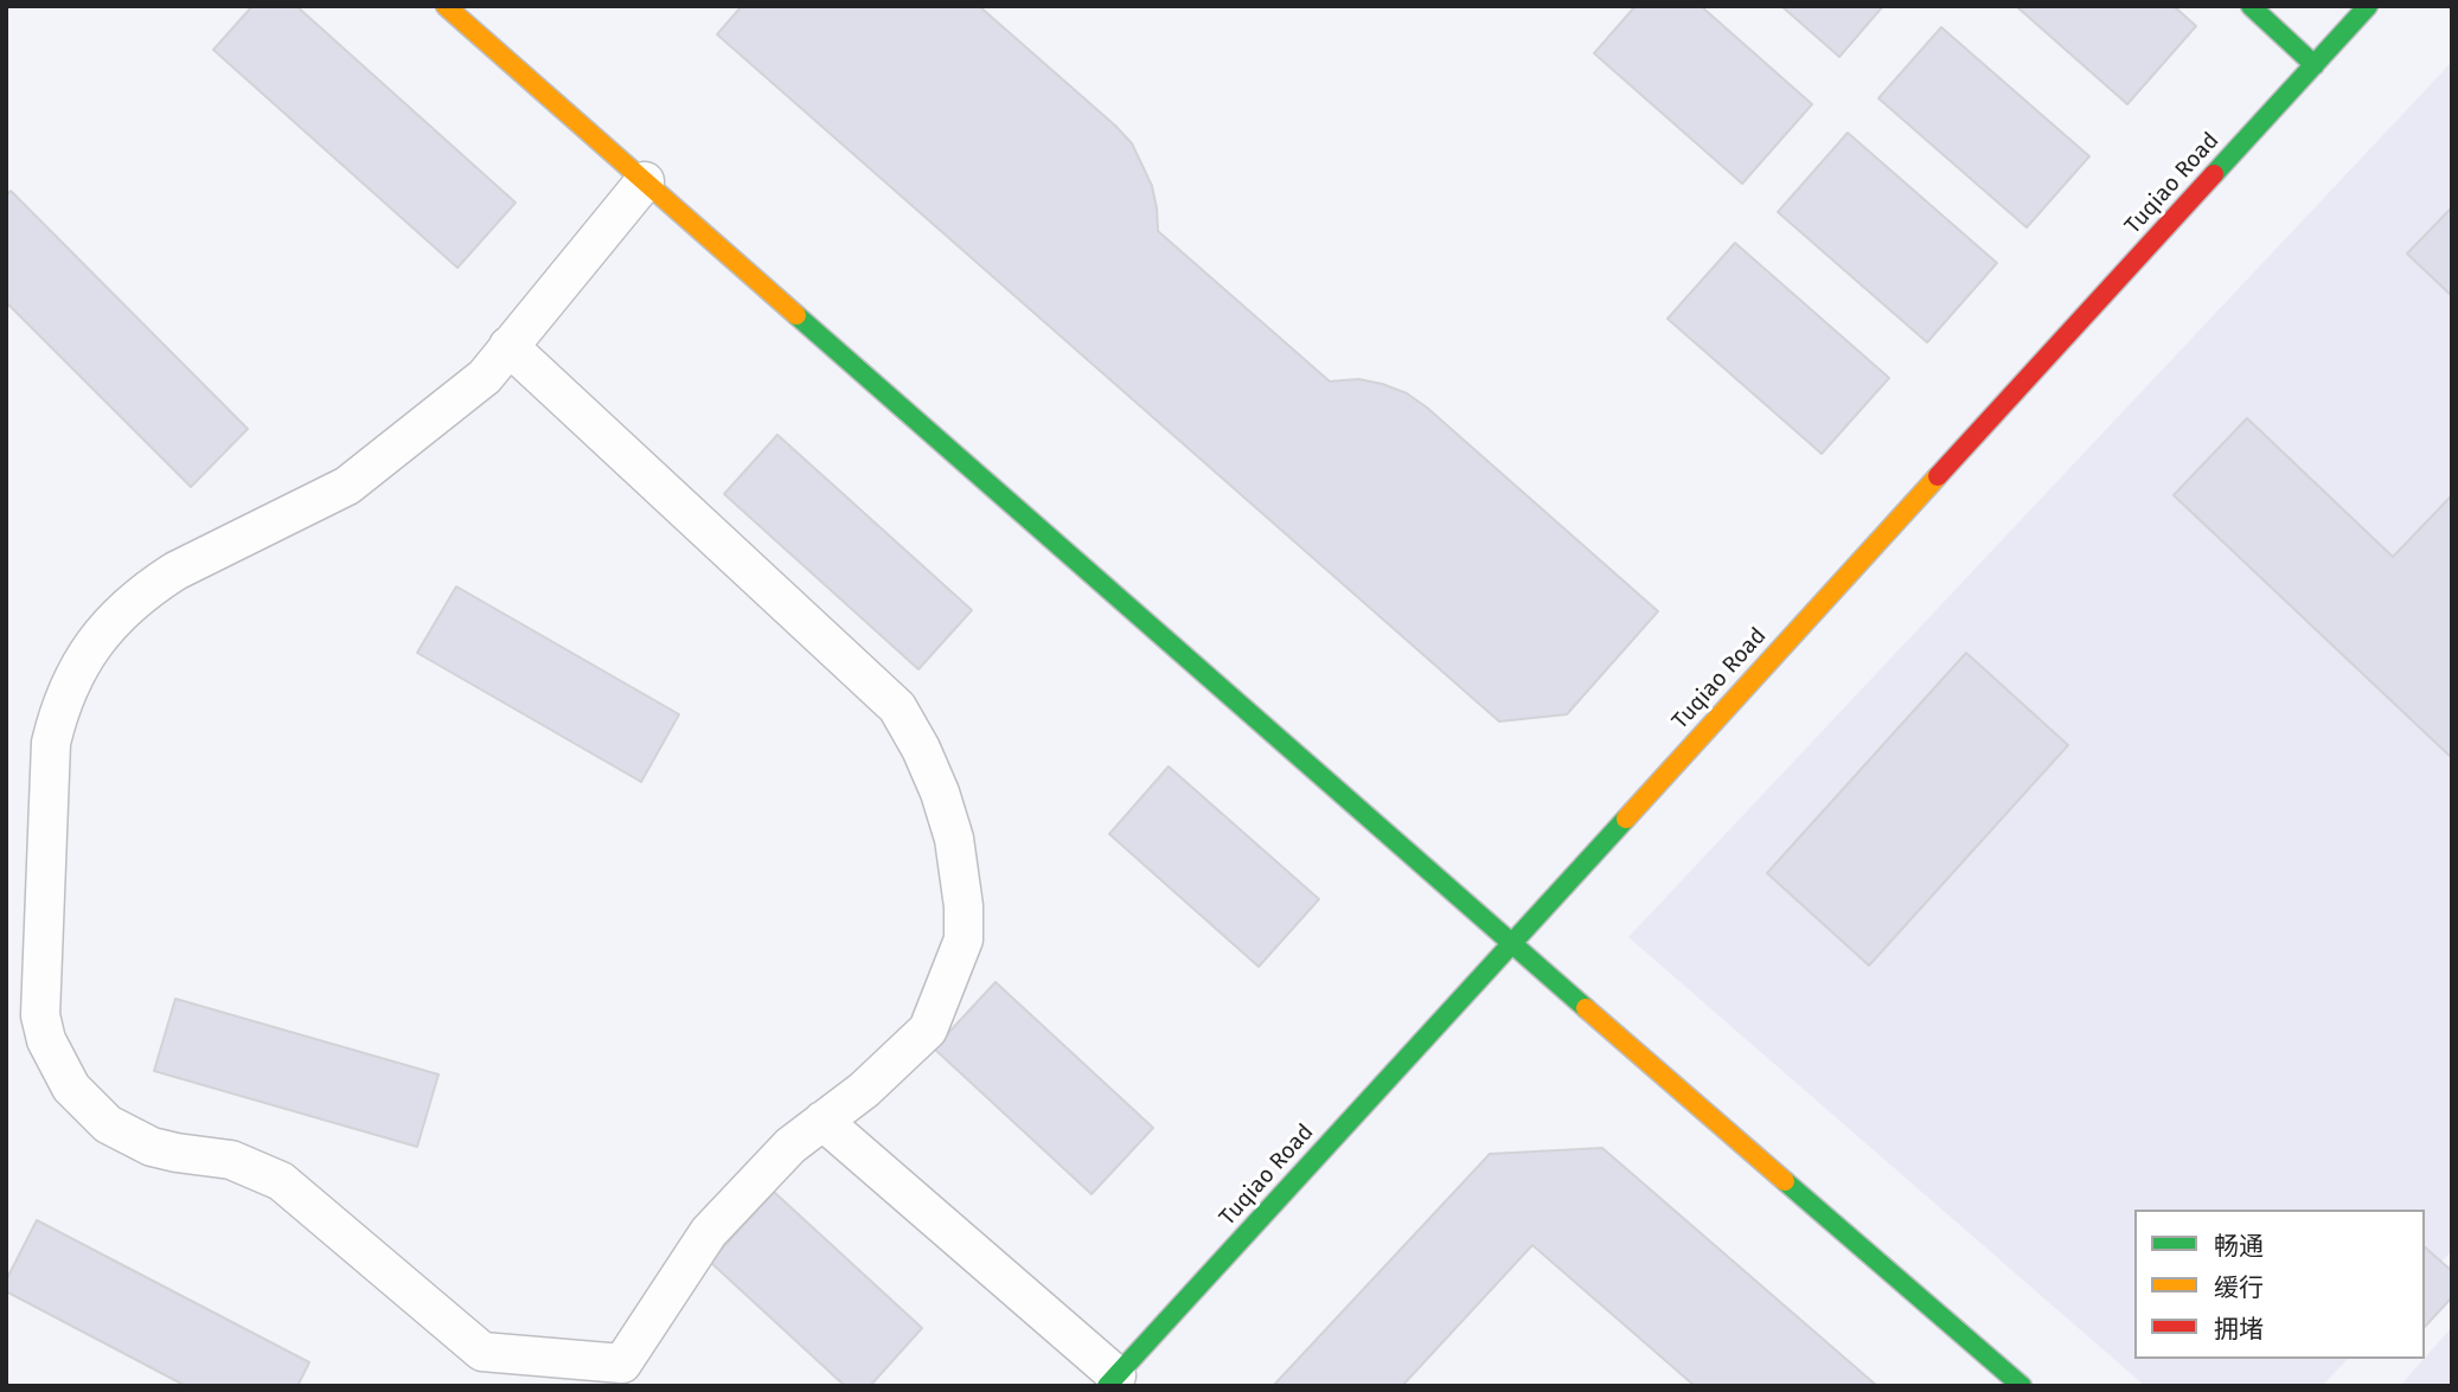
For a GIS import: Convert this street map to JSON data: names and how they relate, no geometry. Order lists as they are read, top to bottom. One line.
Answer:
{"streets":{"street":["Tuqiao Road"]},"legend":["畅通","缓行","拥堵"]}
